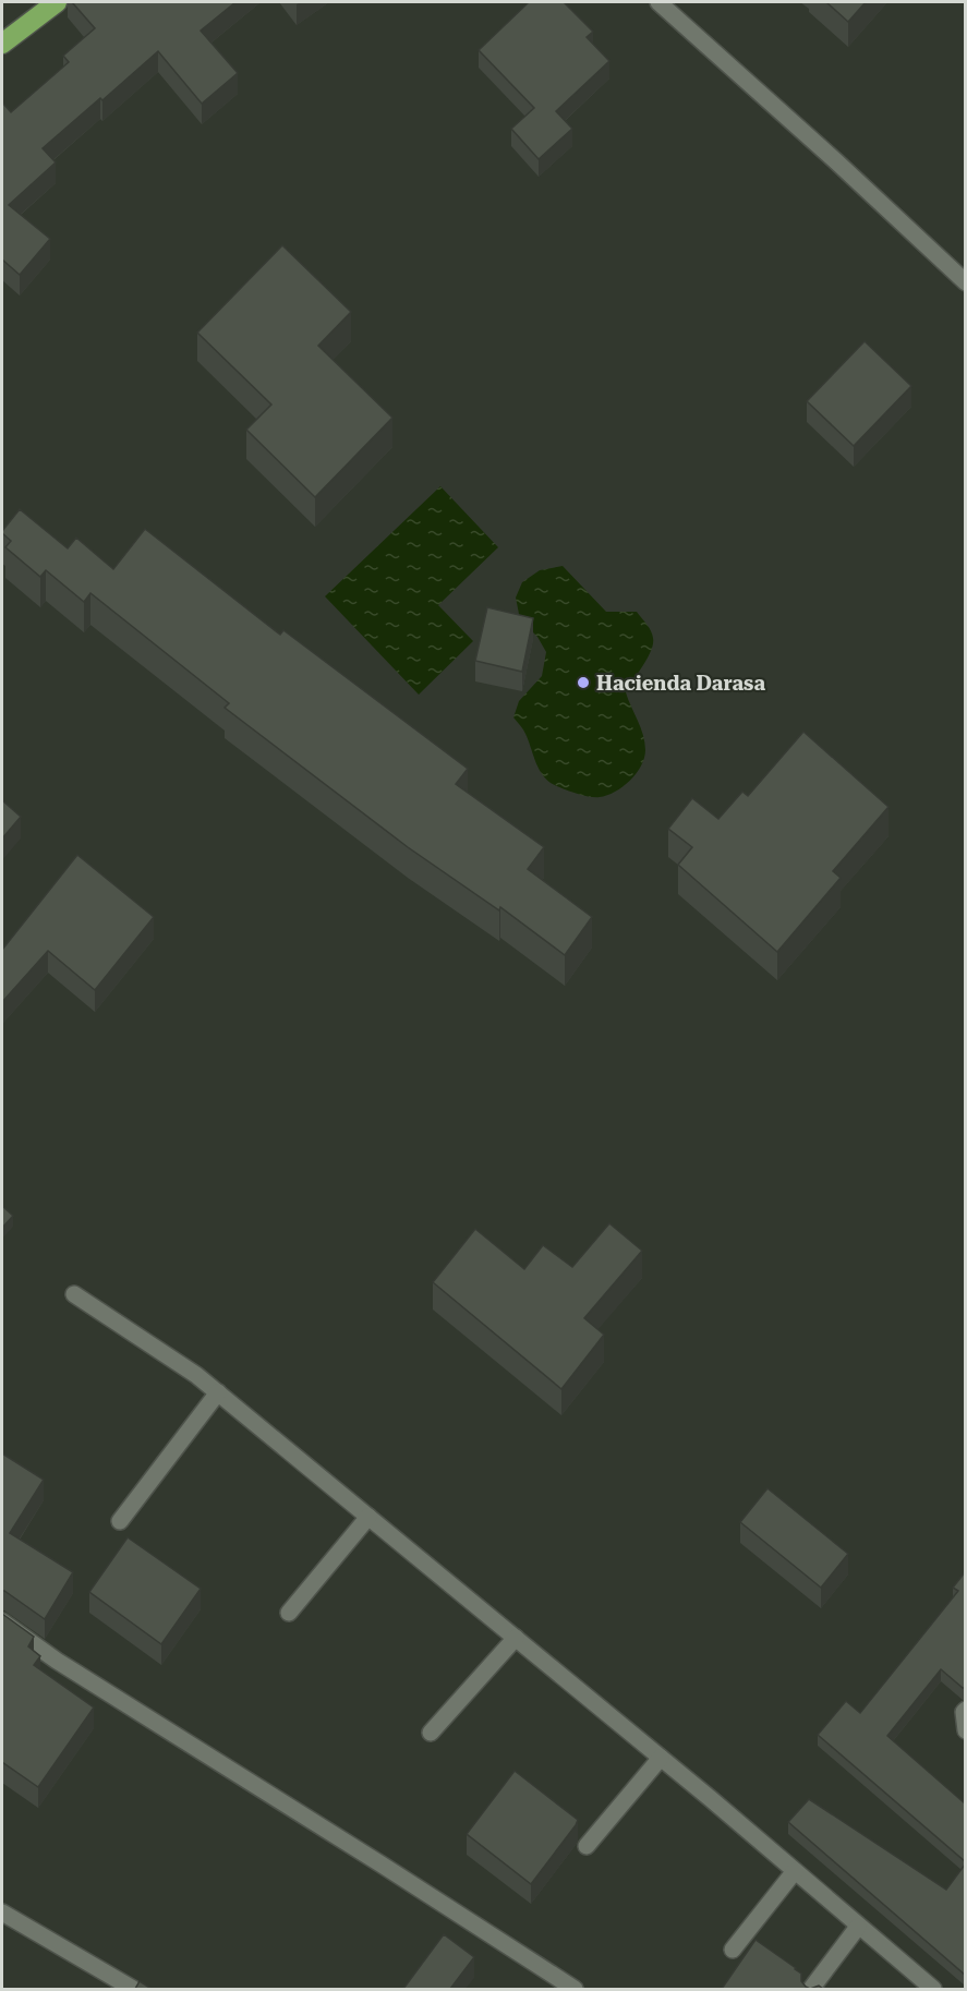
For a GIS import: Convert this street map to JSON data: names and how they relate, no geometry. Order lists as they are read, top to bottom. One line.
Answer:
{"places":["Hacienda Darasa"]}
